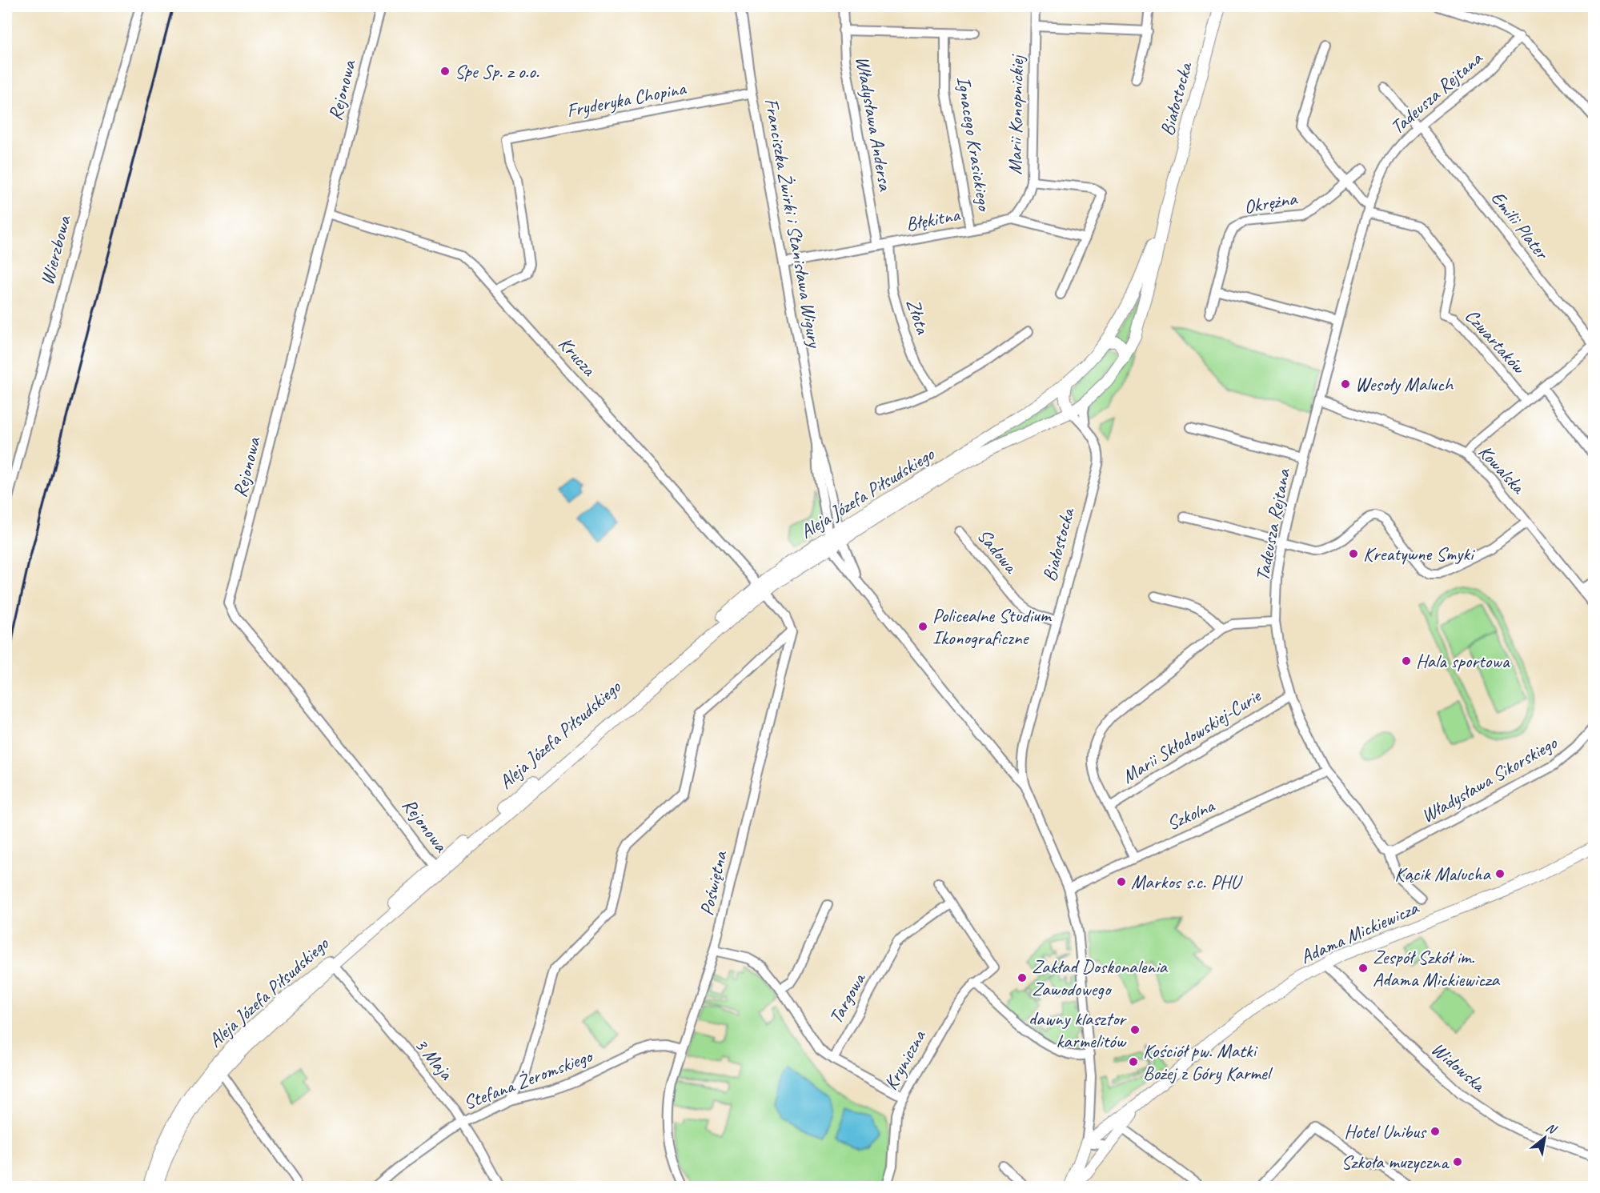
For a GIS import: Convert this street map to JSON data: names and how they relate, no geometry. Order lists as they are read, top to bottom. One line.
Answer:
{"streets":{"main road":["Białostocka","Aleja Józefa Piłsudskiego","Adama Mickiewicza"],"street":["Rejonowa","Tadeusza Rejtana","Fryderyka Chopina","Marii Konopnickiej","Władysława Andersa","Ignacego Krasickiego","Okrężna","Błękitna","Franciszka Żwirki i Stanisława Wigury","Emilii Plater","Wierzbowa","Złota","Czwartaków","Krucza","Kowalska","Sadowa","Marii Skłodowskiej-Curie","Władysława Sikorskiego","Szkolna","Poświętna","Targowa","3 Maja","Kryniczna","Widowska","Stefana Żeromskiego"]},"crossings":[["Rejonowa","Krucza"],["Rejonowa","Aleja Józefa Piłsudskiego"],["Tadeusza Rejtana","Emilii Plater"],["Tadeusza Rejtana","Czwartaków"],["Tadeusza Rejtana","Kowalska"],["Tadeusza Rejtana","Marii Skłodowskiej-Curie"],["Tadeusza Rejtana","Władysława Sikorskiego"],["Tadeusza Rejtana","Szkolna"],["Fryderyka Chopina","Franciszka Żwirki i Stanisława Wigury"],["Fryderyka Chopina","Krucza"],["Białostocka","Franciszka Żwirki i Stanisława Wigury"],["Białostocka","Aleja Józefa Piłsudskiego"],["Białostocka","Sadowa"],["Marii Konopnickiej","Błękitna"],["Władysława Andersa","Błękitna"],["Ignacego Krasickiego","Błękitna"],["Błękitna","Franciszka Żwirki i Stanisława Wigury"],["Błękitna","Złota"],["Franciszka Żwirki i Stanisława Wigury","Aleja Józefa Piłsudskiego"],["Franciszka Żwirki i Stanisława Wigury","Szkolna"],["Franciszka Żwirki i Stanisława Wigury","Adama Mickiewicza"],["Krucza","Aleja Józefa Piłsudskiego"],["Aleja Józefa Piłsudskiego","3 Maja"],["Poświętna","Stefana Żeromskiego"],["Adama Mickiewicza","Widowska"],["Targowa","Kryniczna"],["3 Maja","Stefana Żeromskiego"]],"places":["Spe Sp. z o.o.","Wesoły Maluch","Kreatywne Smyki","Policealne Studium Ikonograficzne","Hala sportowa","Kącik Malucha","Markos s.c. PHU","Zespół Szkół im. Adama Mickiewicza","Zakład Doskonalenia Zawodowego","dawny klasztor karmelitów","Kościół pw. Matki Bożej z Góry Karmel","Hotel Unibus","Szkoła muzyczna"],"north":"top right"}
